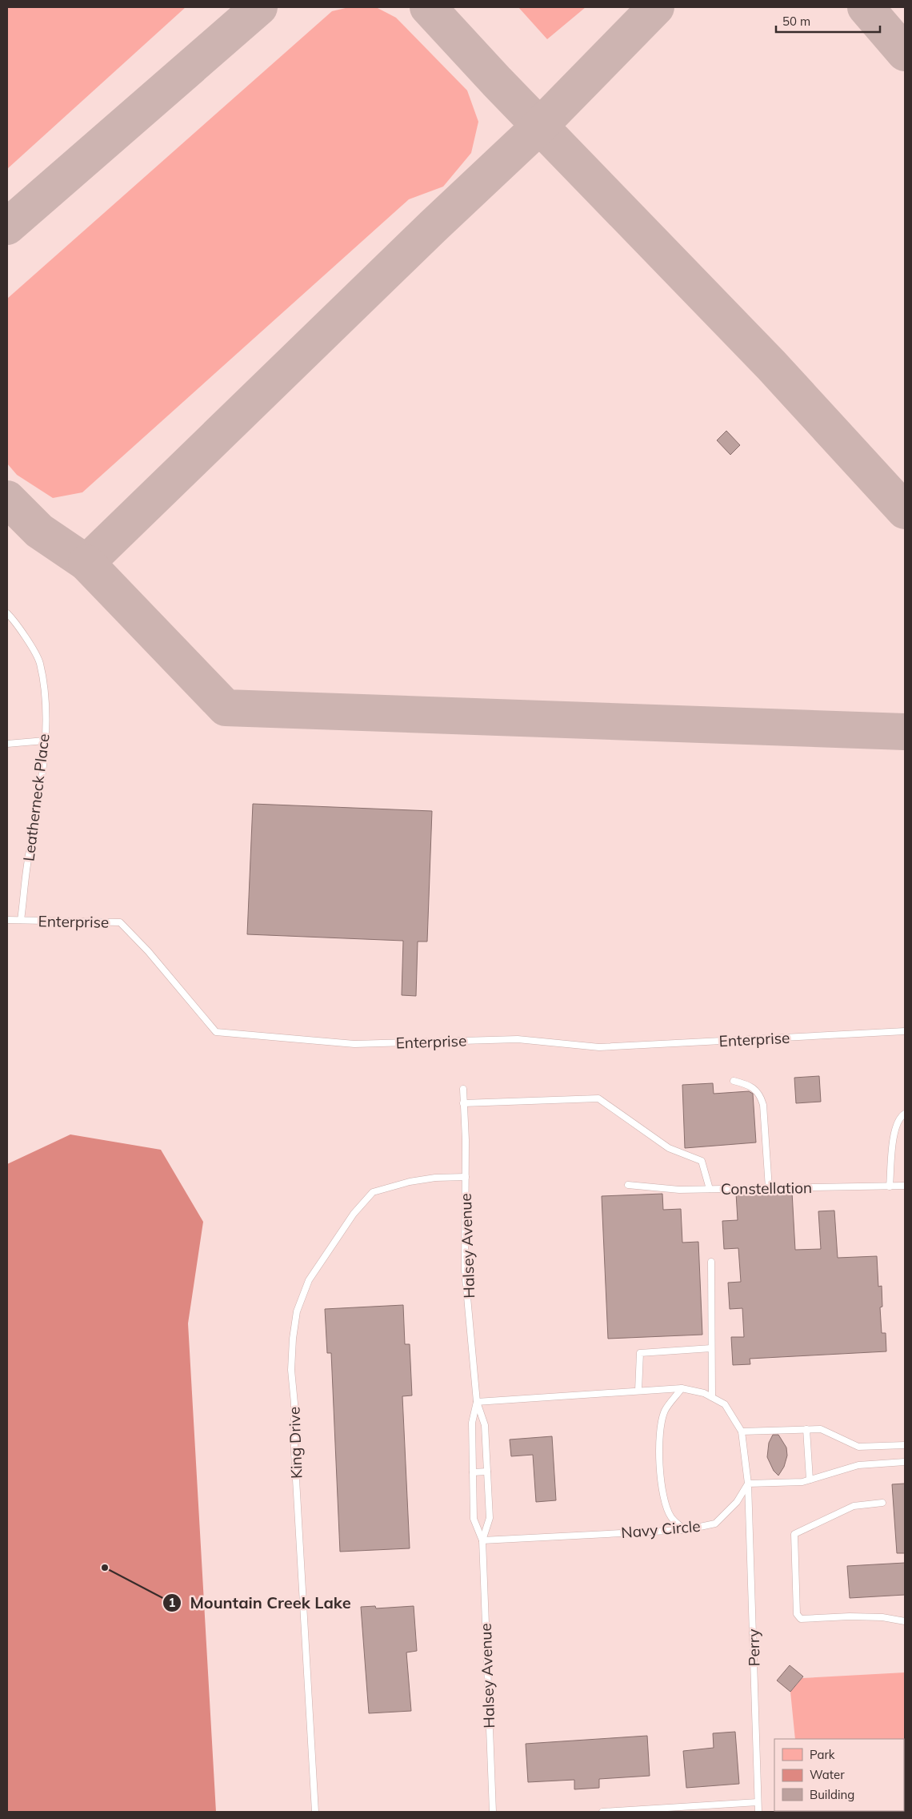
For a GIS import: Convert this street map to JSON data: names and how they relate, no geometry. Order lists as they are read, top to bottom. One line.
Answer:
{"streets":{"lane":["Leatherneck Place","Enterprise","Constellation","Halsey Avenue","King Drive","Navy Circle","Perry"]},"crossings":[["Leatherneck Place","Enterprise"],["Halsey Avenue","King Drive"],["Halsey Avenue","Navy Circle"],["Navy Circle","Perry"]],"places":["Mountain Creek Lake"],"legend":["Park","Water","Building"],"scale_bar":"50 m"}
